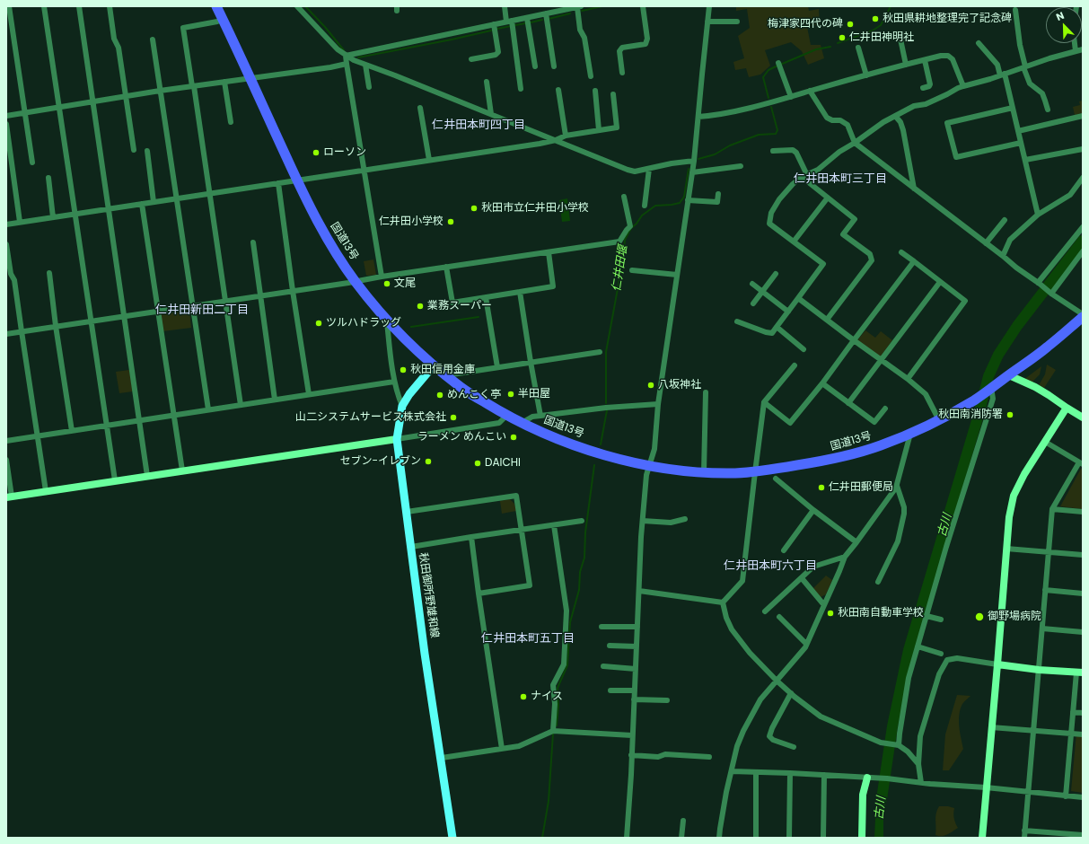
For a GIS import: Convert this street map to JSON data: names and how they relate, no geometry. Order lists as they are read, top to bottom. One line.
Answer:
{"streets":{"highway":["国道13号"],"main road":["秋田御所野雄和線"]},"crossings":[["国道13号","秋田御所野雄和線"]],"districts":["仁井田本町四丁目","仁井田本町三丁目","仁井田新田二丁目","仁井田本町六丁目","仁井田本町五丁目"],"water":["仁井田堰","古川"],"places":["秋田県耕地整理完了記念碑","梅津家四代の碑","仁井田神明社","ローソン","秋田市立仁井田小学校","仁井田小学校","文尾","業務スーパー","ツルハドラッグ","秋田信用金庫","八坂神社","半田屋","めんこく亭","秋田南消防署","山二システムサービス株式会社","ラーメン めんこい","セブン-イレブン","DAICHI","仁井田郵便局","秋田南自動車学校","御野場病院","ナイス"],"north":"top left"}
